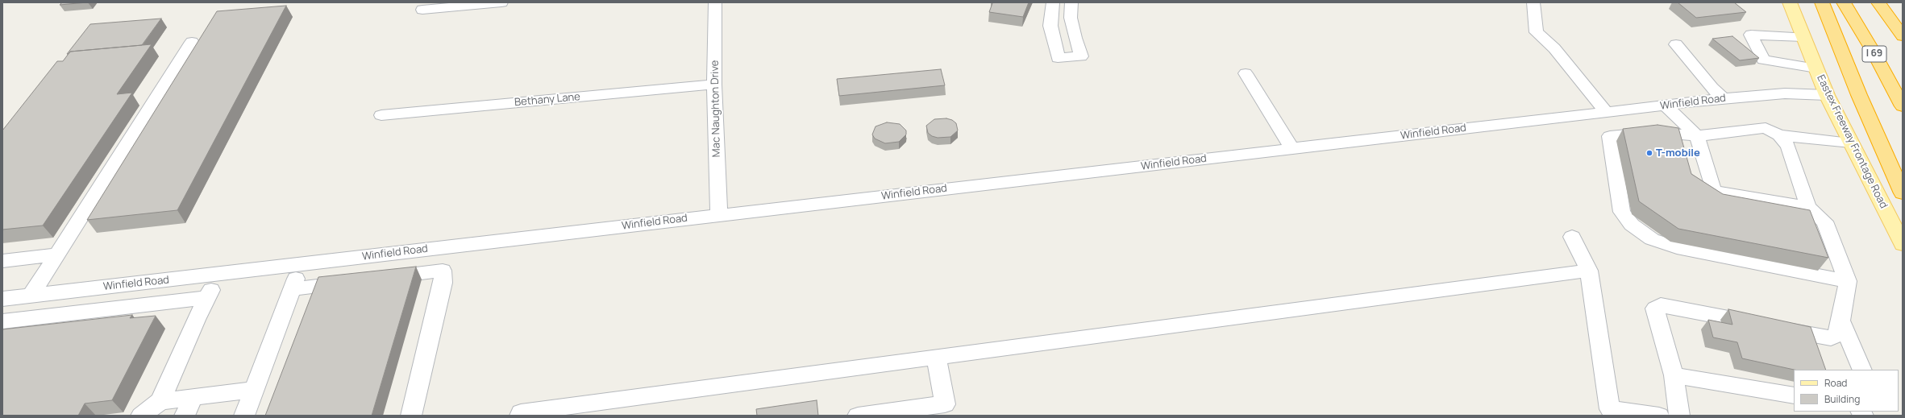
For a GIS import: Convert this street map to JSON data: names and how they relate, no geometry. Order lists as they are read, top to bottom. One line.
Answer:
{"streets":{"highway":["I 69"],"main road":["Eastex Freeway Frontage Road"],"street":["Bethany Lane","Winfield Road","Mac Naughton Drive"]},"crossings":[["Bethany Lane","Mac Naughton Drive"],["Winfield Road","Mac Naughton Drive"],["Winfield Road","Eastex Freeway Frontage Road"]],"places":["T-mobile"],"legend":["Road","Building"]}
